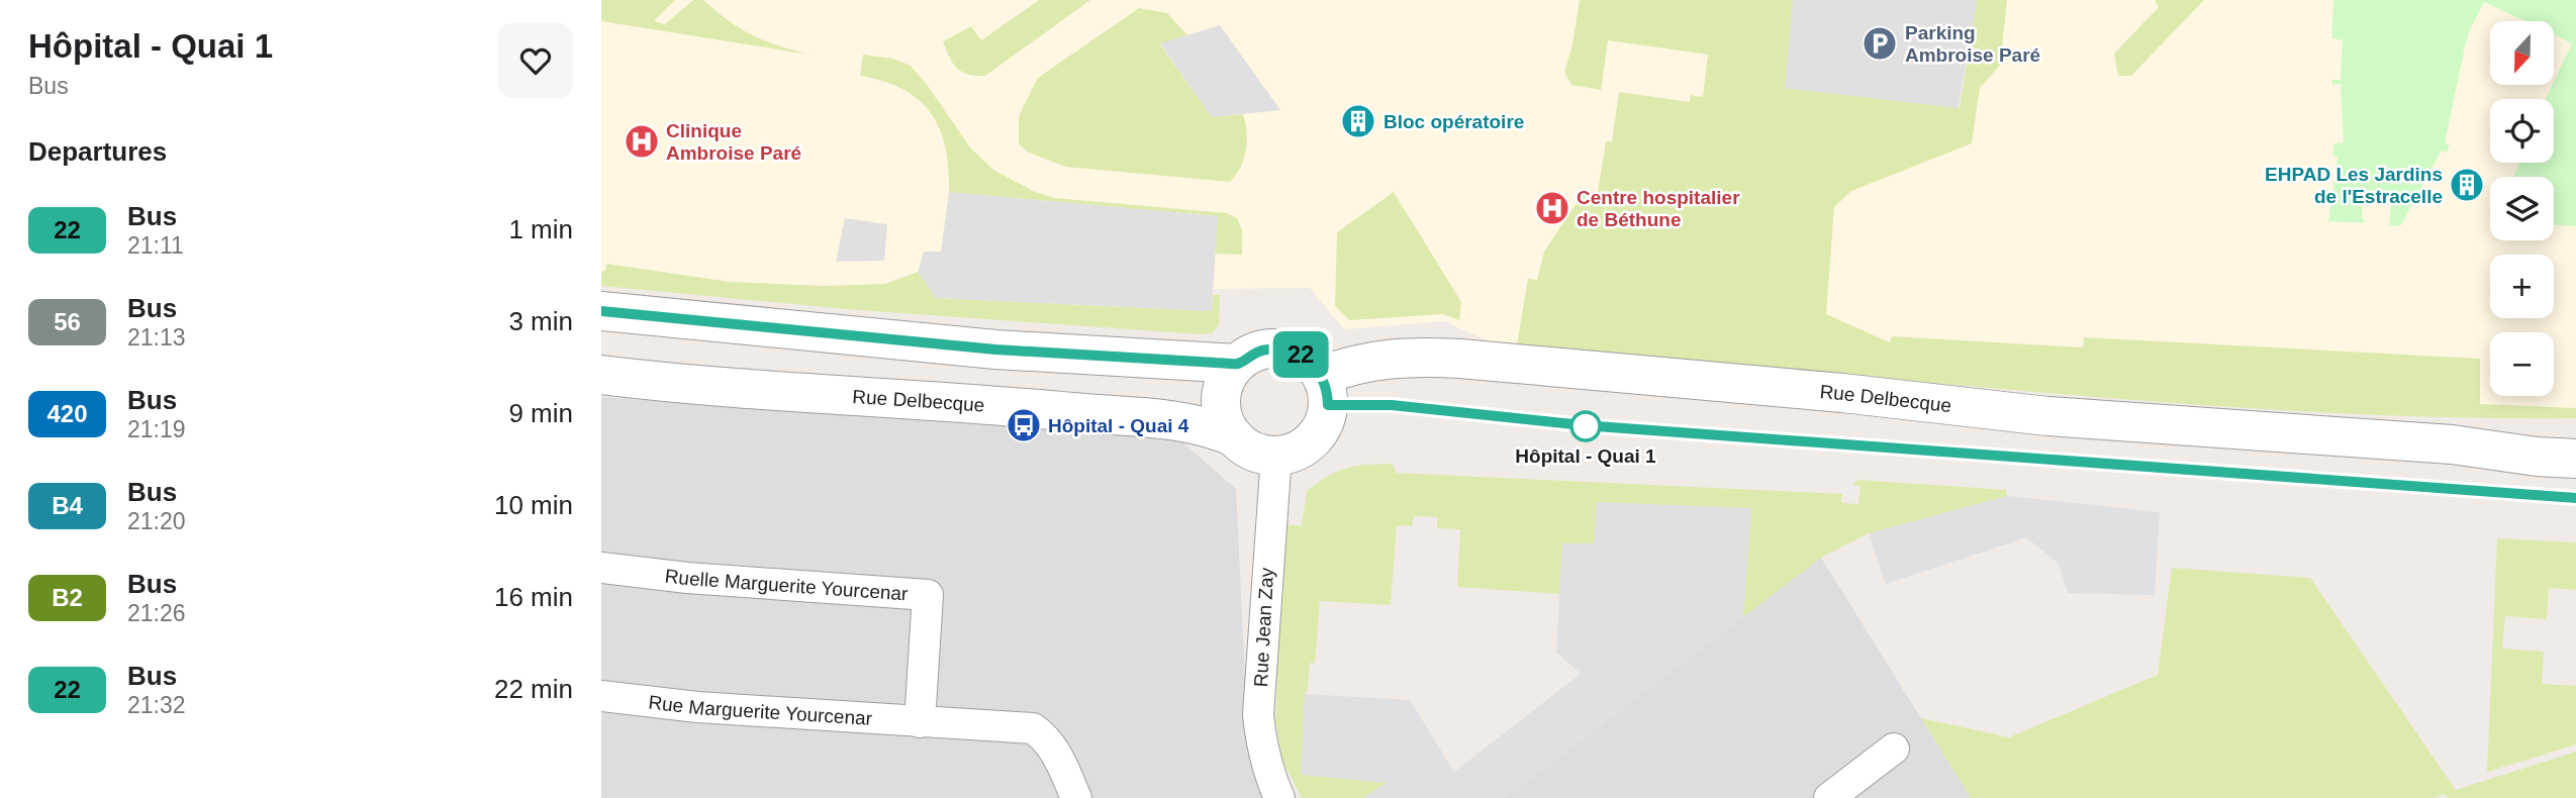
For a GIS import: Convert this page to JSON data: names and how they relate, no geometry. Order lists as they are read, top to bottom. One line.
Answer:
{"streets":{"street":["Rue Delbecque","Ruelle Marguerite Yourcenar","Rue Jean Zay","Rue Marguerite Yourcenar"]},"crossings":[["Rue Delbecque","Rue Jean Zay"],["Ruelle Marguerite Yourcenar","Rue Marguerite Yourcenar"]],"places":{"parking":["Parking Ambroise Paré"],"building":["Bloc opératoire","EHPAD Les Jardins de l'Estracelle"],"hospital":["Clinique Ambroise Paré","Centre hospitalier de Béthune"],"bus stop":["Hôpital - Quai 4"],"other":["Hôpital - Quai 1"]},"lines":["bus line 22"],"north":"bottom","page":{"heading":[["Hôpital - Quai 1","Bus"],"Departures"],"on_map":"22","map_buttons":["+","−"],"list":[{"mark":"22","name":"Bus","note":"21:11","value":"1 min"},{"mark":"56","name":"Bus","note":"21:13","value":"3 min"},{"mark":"420","name":"Bus","note":"21:19","value":"9 min"},{"mark":"B4","name":"Bus","note":"21:20","value":"10 min"},{"mark":"B2","name":"Bus","note":"21:26","value":"16 min"},{"mark":"22","name":"Bus","note":"21:32","value":"22 min"}]}}
